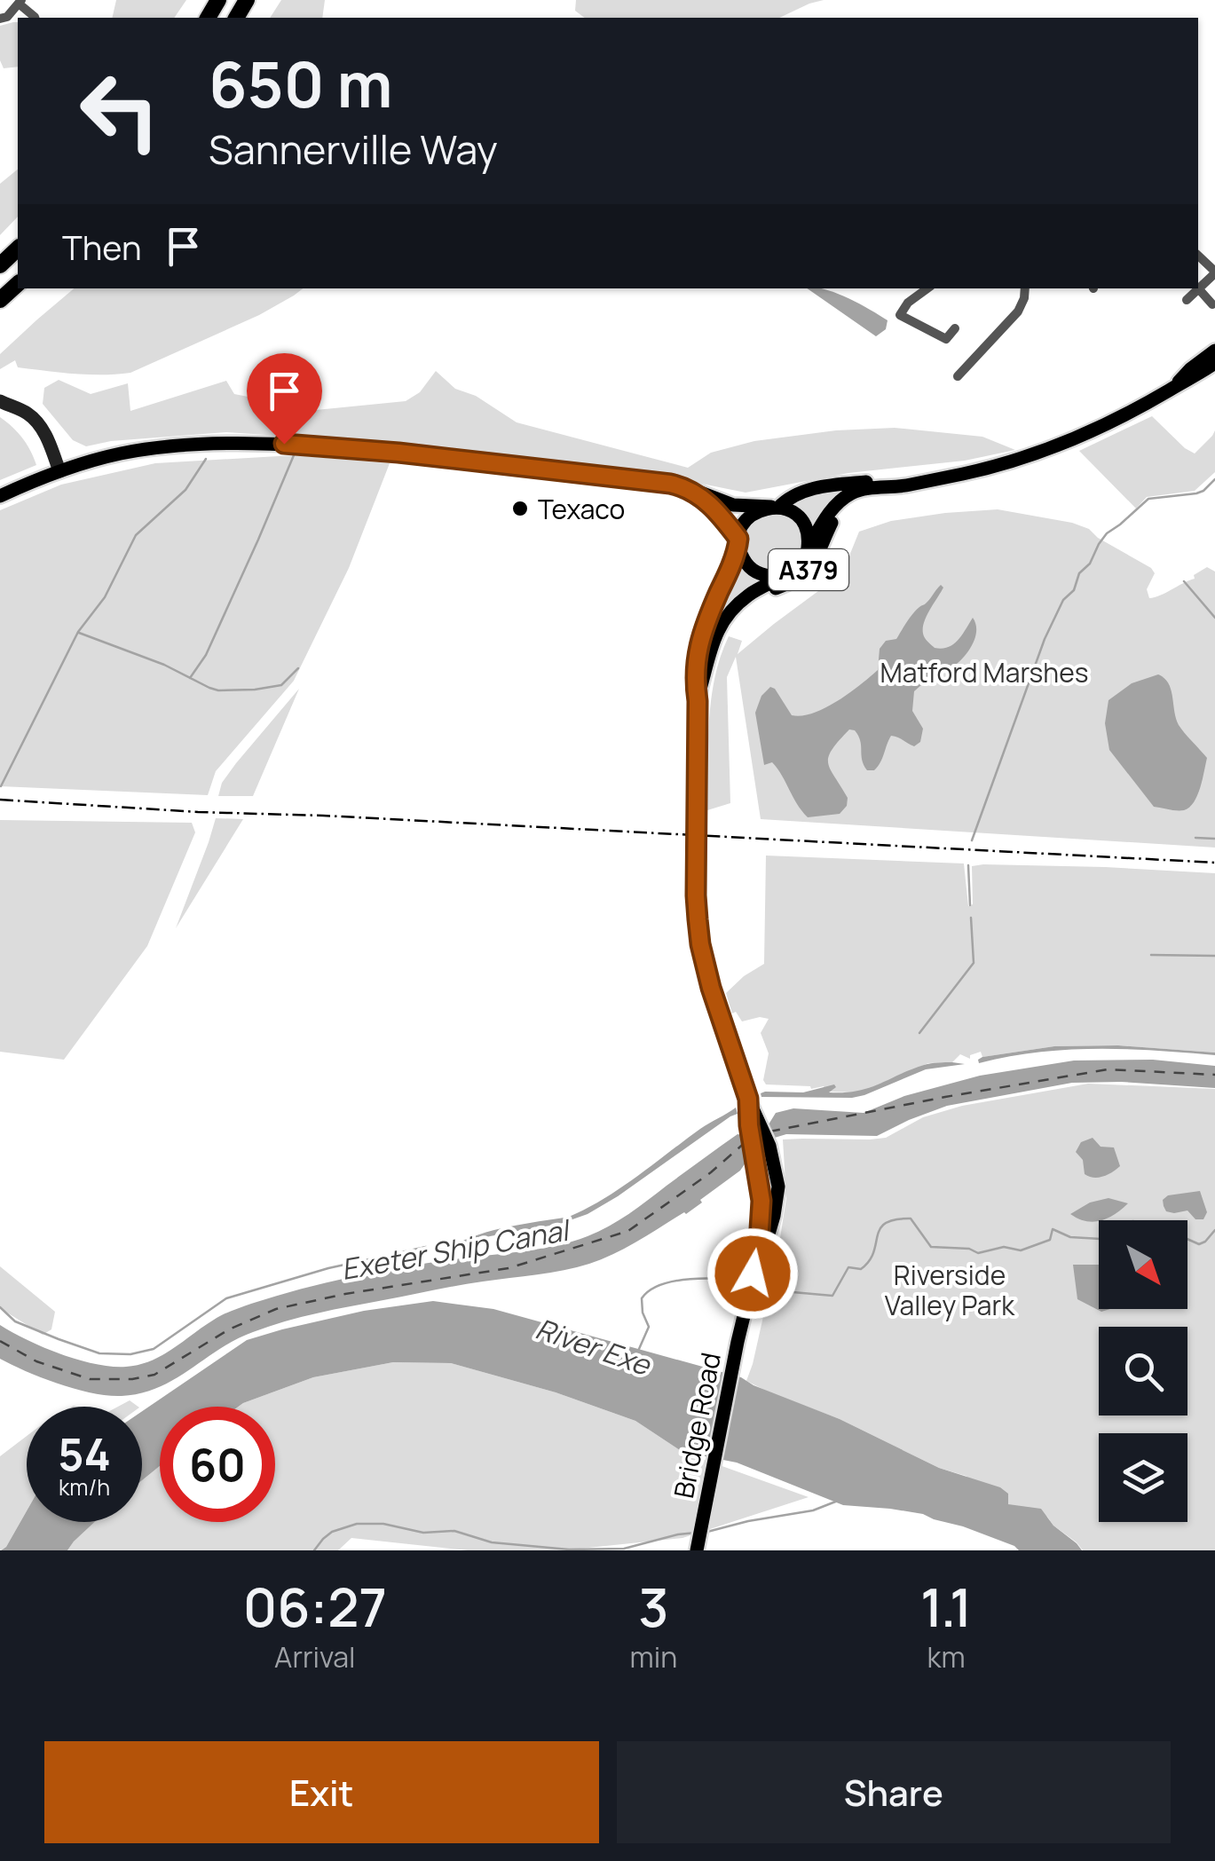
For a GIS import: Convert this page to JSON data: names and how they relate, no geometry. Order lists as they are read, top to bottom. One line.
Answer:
{"streets":{"main road":["A379","Bridge Road"]},"crossings":[["A379","Bridge Road"]],"water":["Exeter Ship Canal","River Exe"],"parks":["Matford Marshes","Riverside Valley Park"],"places":["Texaco"],"north":"bottom right","page":{"turn":["650 m","Sannerville Way"],"then":"Then","speed":"54 km/h","limit":"60","eta":["06:27","Arrival","3","min","1.1","km"],"buttons":["Exit","Share"]}}
